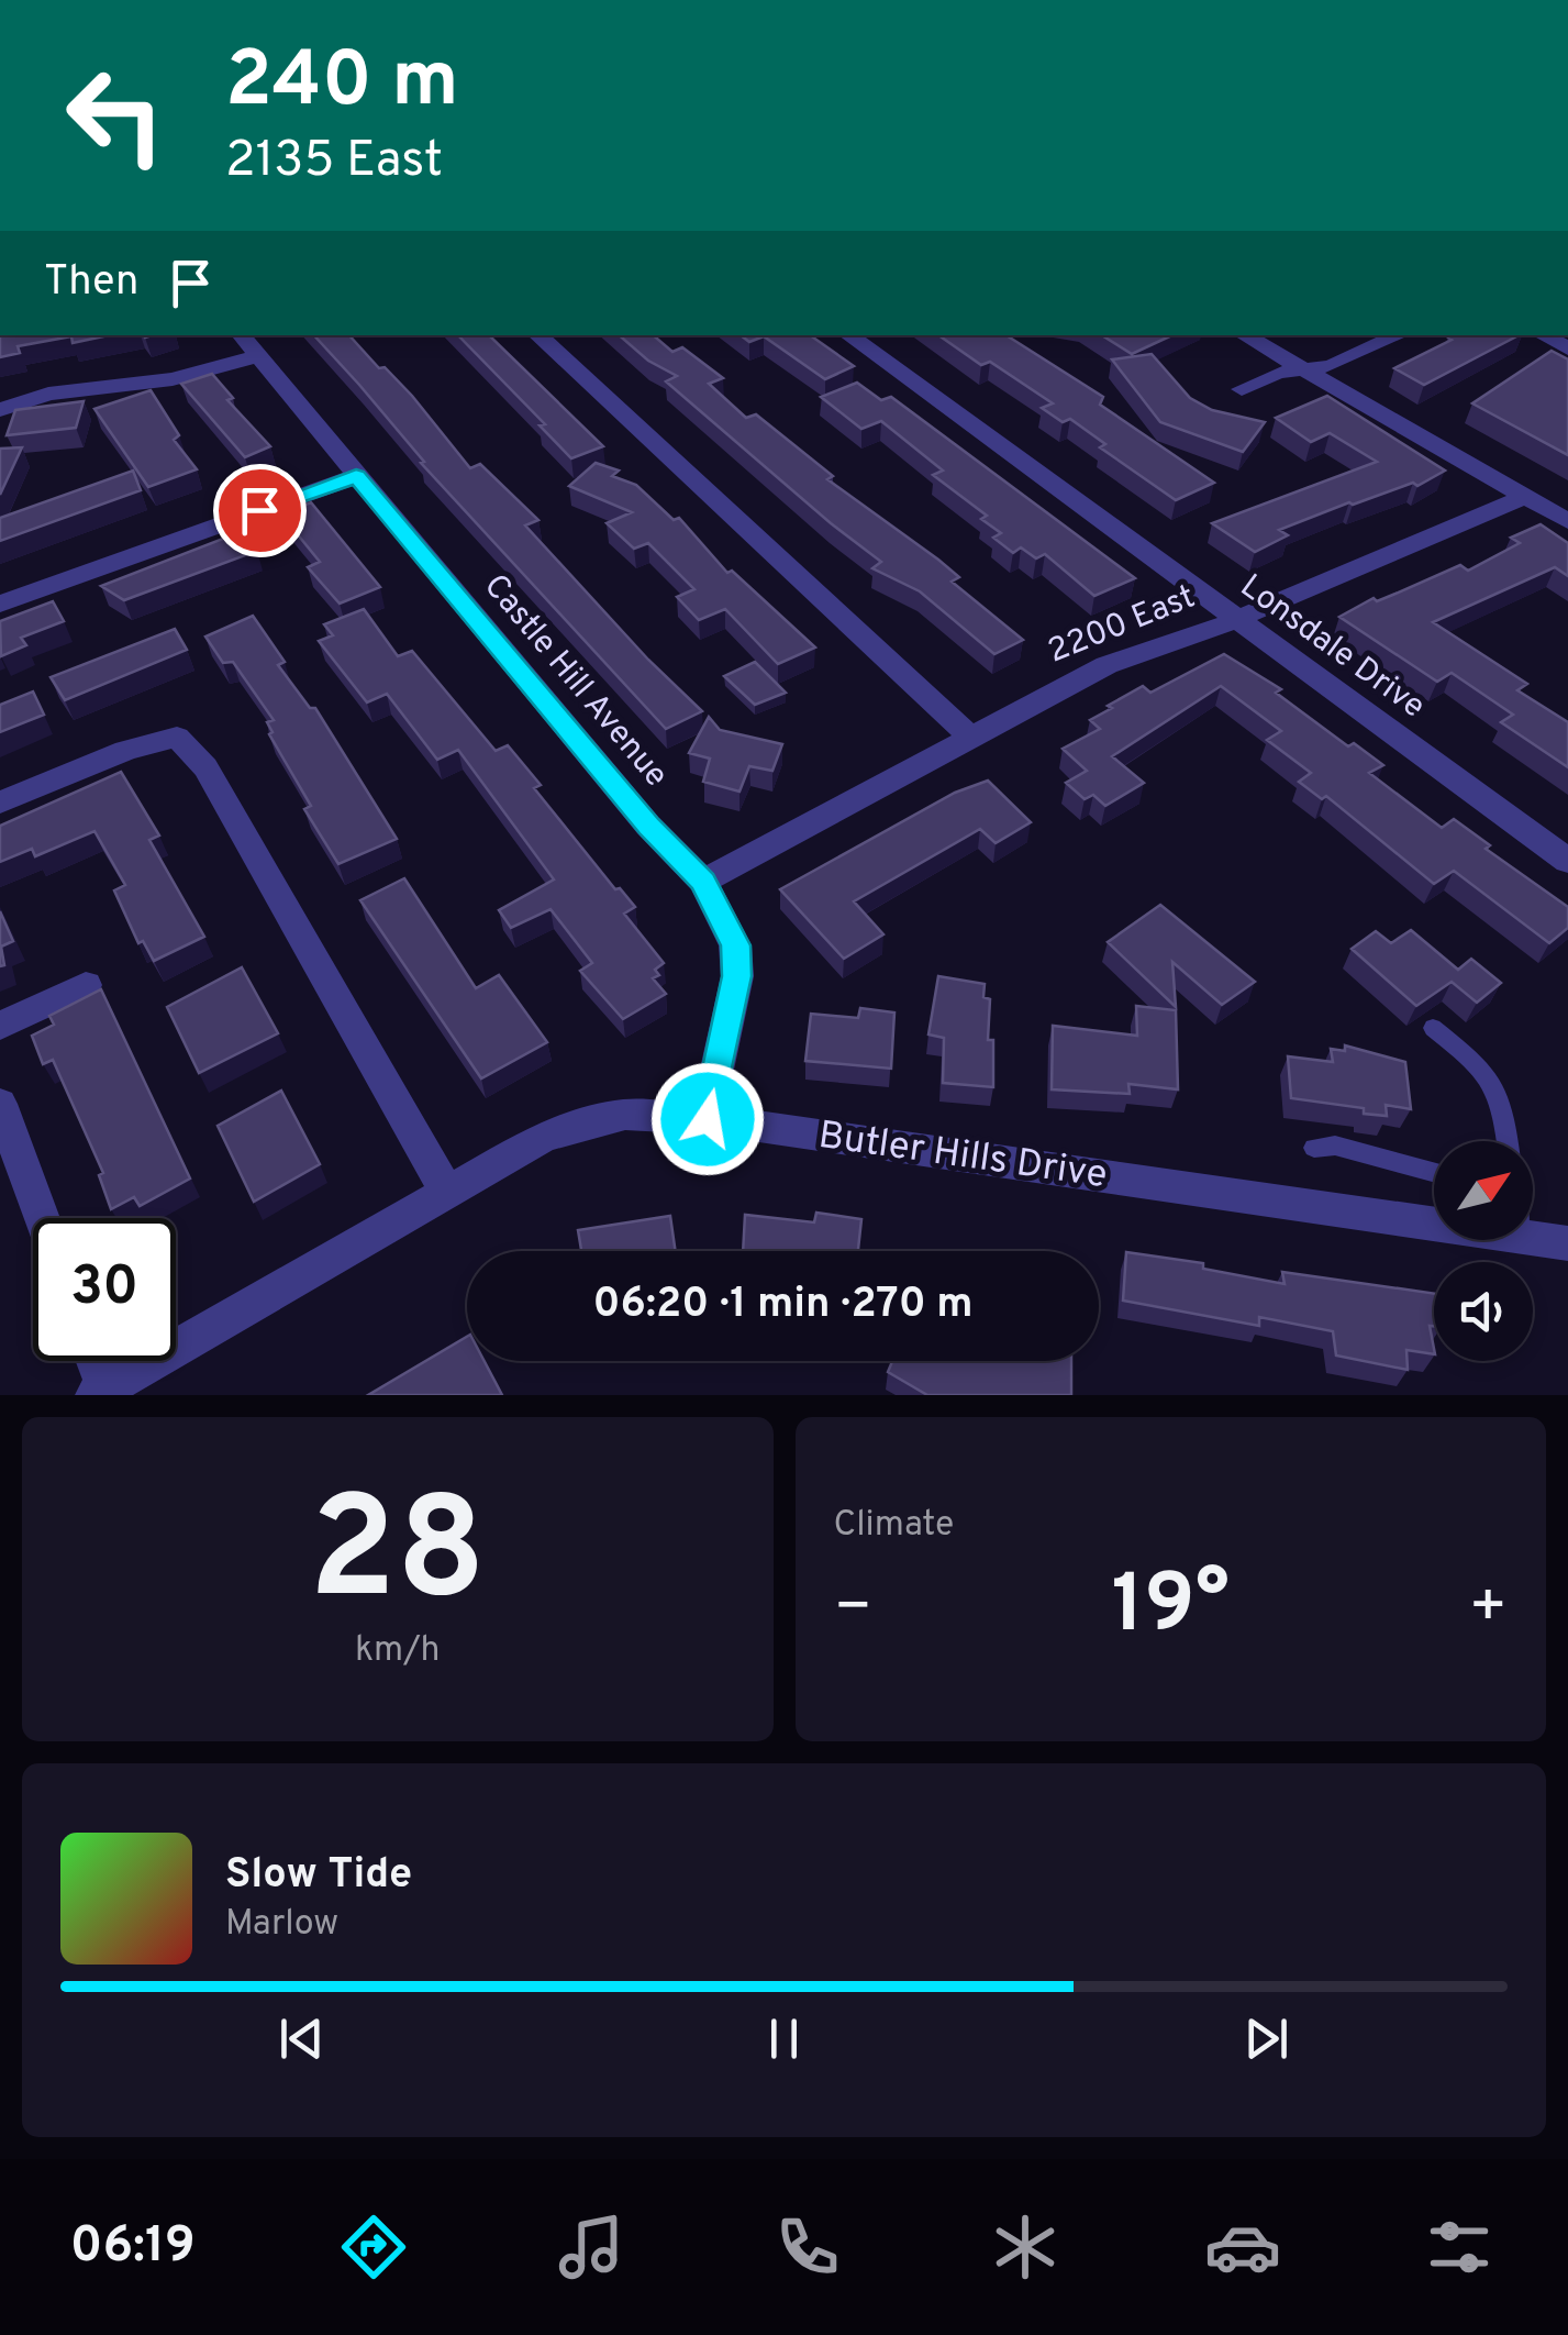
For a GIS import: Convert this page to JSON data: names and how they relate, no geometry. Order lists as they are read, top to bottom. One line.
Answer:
{"streets":{"street":["2200 East","Lonsdale Drive","Castle Hill Avenue","Butler Hills Drive"]},"crossings":[["2200 East","Lonsdale Drive"],["2200 East","Castle Hill Avenue"],["Castle Hill Avenue","Butler Hills Drive"]],"north":"top right","page":{"turn":["240 m","2135 East"],"then":"Then","limit":"30","trip":"06:20 · 1 min · 270 m","tile":[["28","km/h"],"Climate"],"heat":["−","19°","+"],"song":["Slow Tide","Marlow"],"tabs":"06:19"}}
